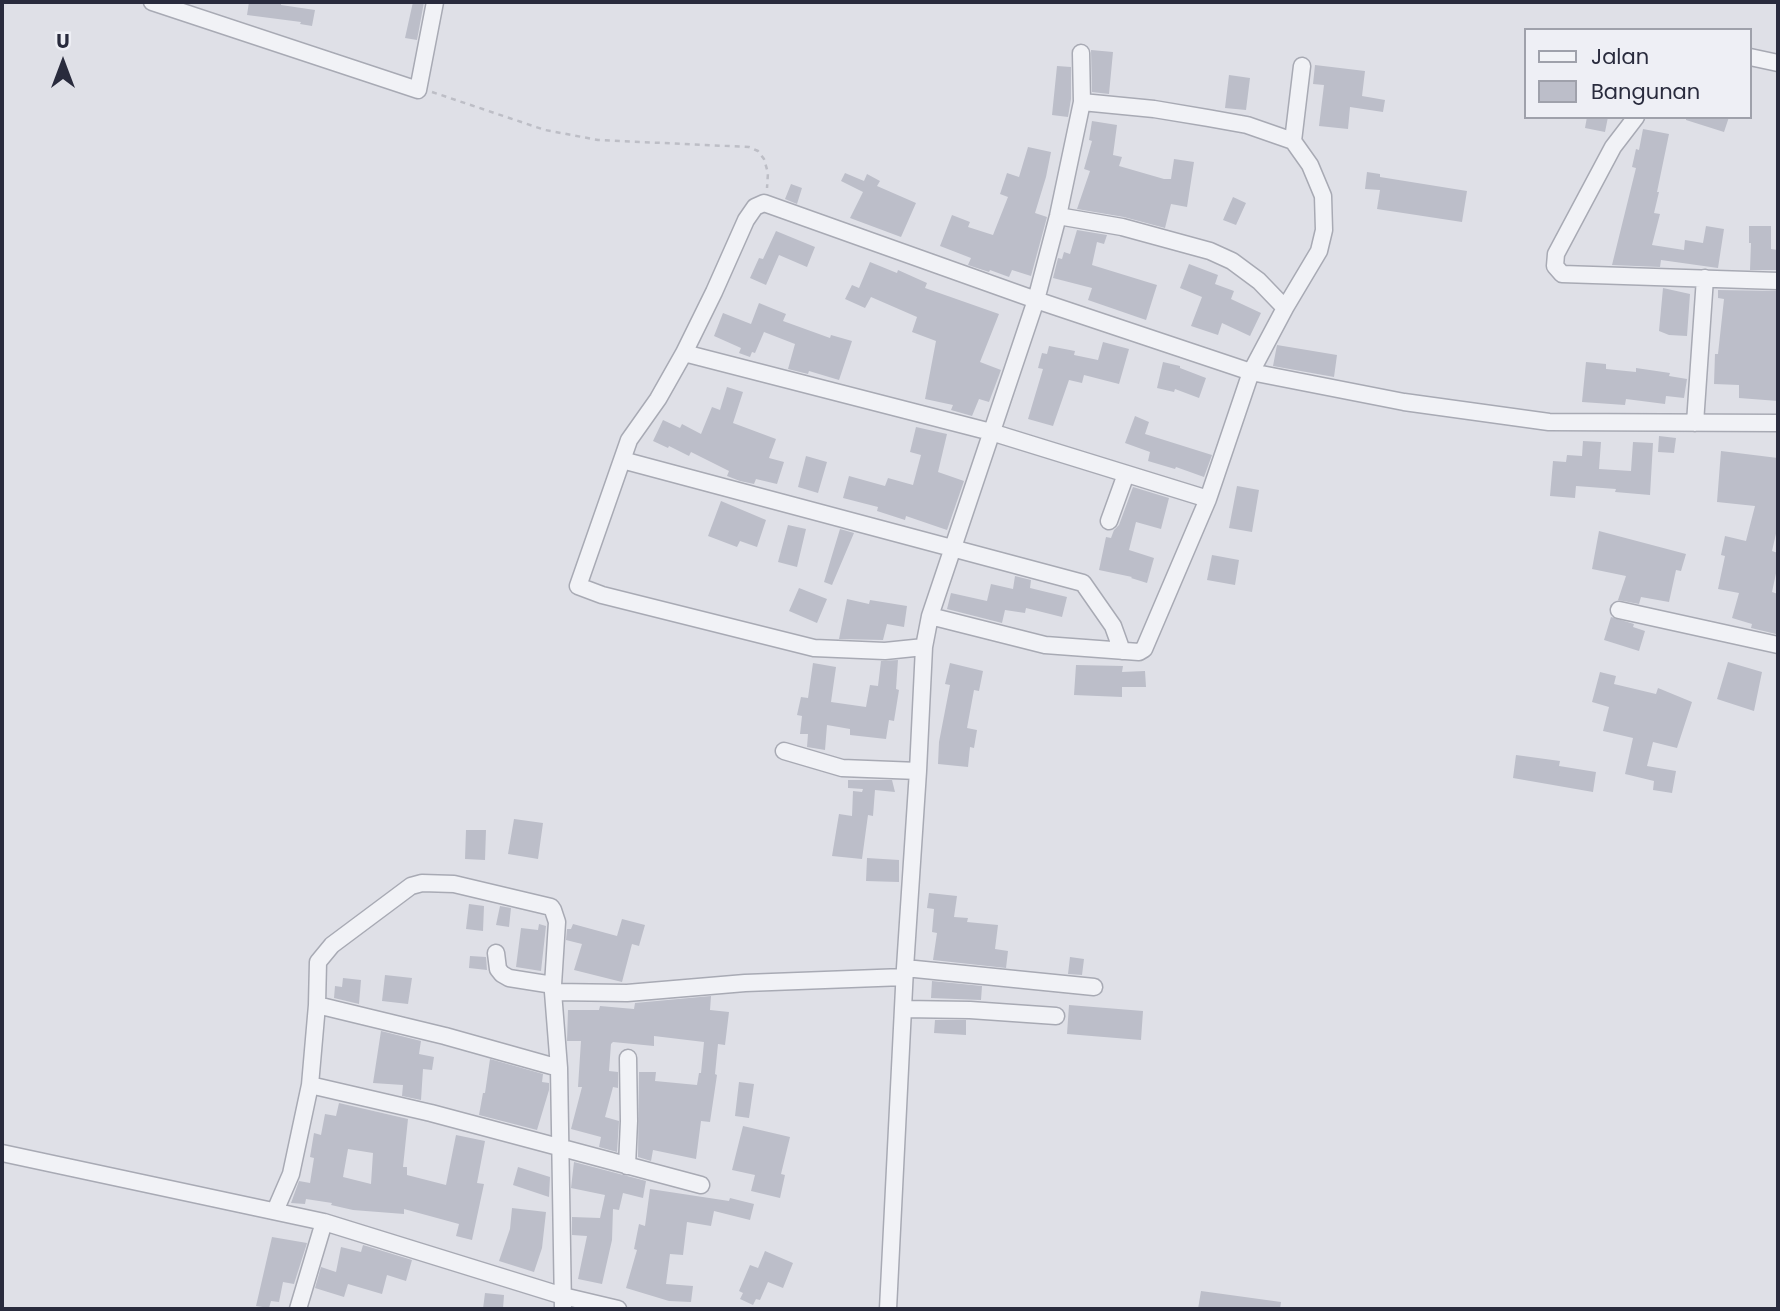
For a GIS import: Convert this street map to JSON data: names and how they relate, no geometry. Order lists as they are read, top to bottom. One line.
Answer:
{"legend":["Jalan","Bangunan"],"north":"top"}
